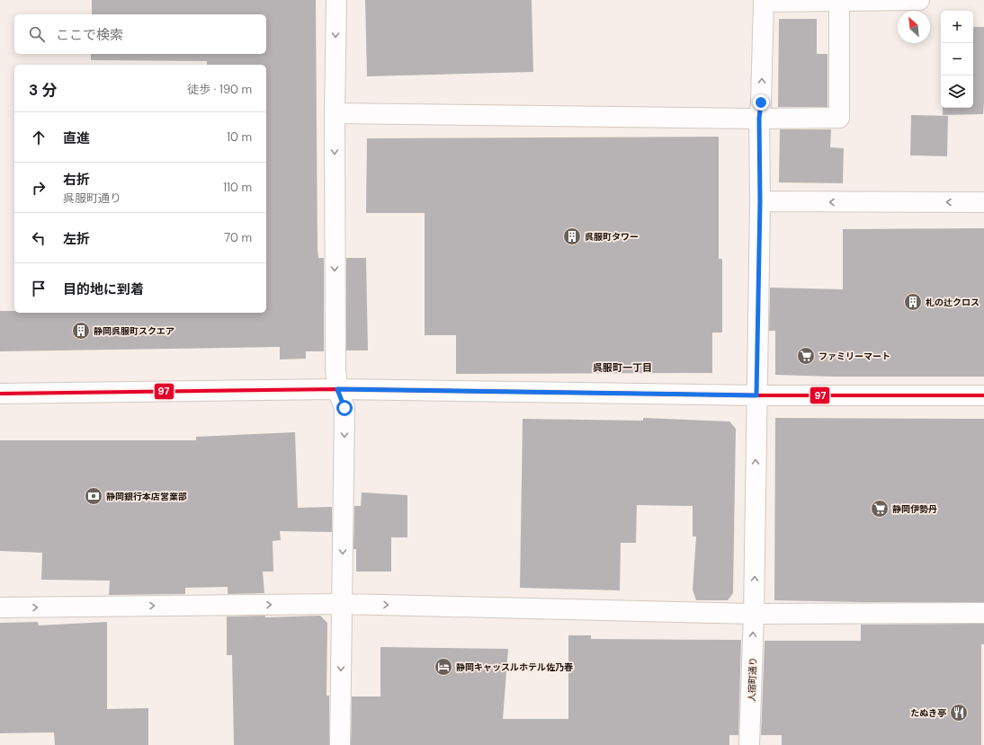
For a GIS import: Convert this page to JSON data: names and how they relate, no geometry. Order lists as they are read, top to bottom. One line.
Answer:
{"streets":{"street":["人宿町通り"]},"one_way":["人宿町通り"],"districts":["呉服町一丁目"],"places":{"building":["呉服町タワー","札の辻クロス","静岡呉服町スクエア"],"supermarket":["ファミリーマート","静岡伊勢丹"],"bank":["静岡銀行本店営業部"],"hotel":["静岡キャッスルホテル佐乃春"],"restaurant":["たぬき亭"]},"lines":["transit line 97"],"north":"top left","page":{"map_buttons":["+","−"],"search":"ここで検索","heading":["3 分","徒歩 · 190 m"],"list":[["直進","10 m"],["右折","呉服町通り","110 m"],["左折","70 m"],"目的地に到着"]}}
